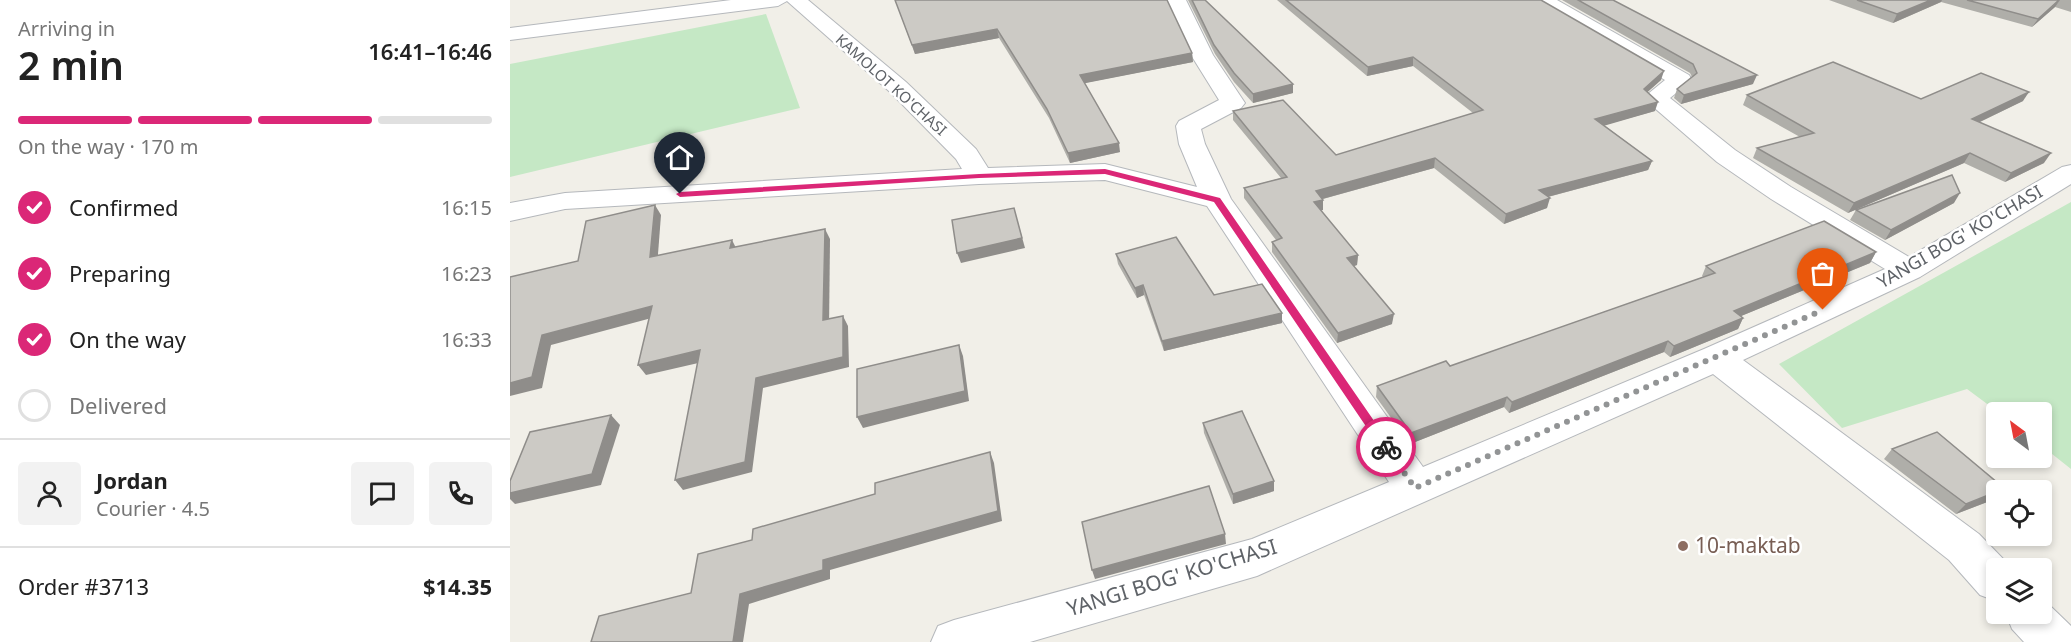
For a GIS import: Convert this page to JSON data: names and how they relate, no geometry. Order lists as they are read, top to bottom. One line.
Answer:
{"streets":{"street":["KAMOLOT KO'CHASI","YANGI BOG' KO'CHASI"]},"places":["10-maktab"],"north":"top left","page":{"heading":["2 min","Arriving in","16:41–16:46"],"panel":["Jordan","Courier · 4.5","Order #3713","$14.35"],"bar":"On the way · 170 m","list":[["Confirmed","16:15"],["Preparing","16:23"],["On the way","16:33"],"Delivered"]}}
